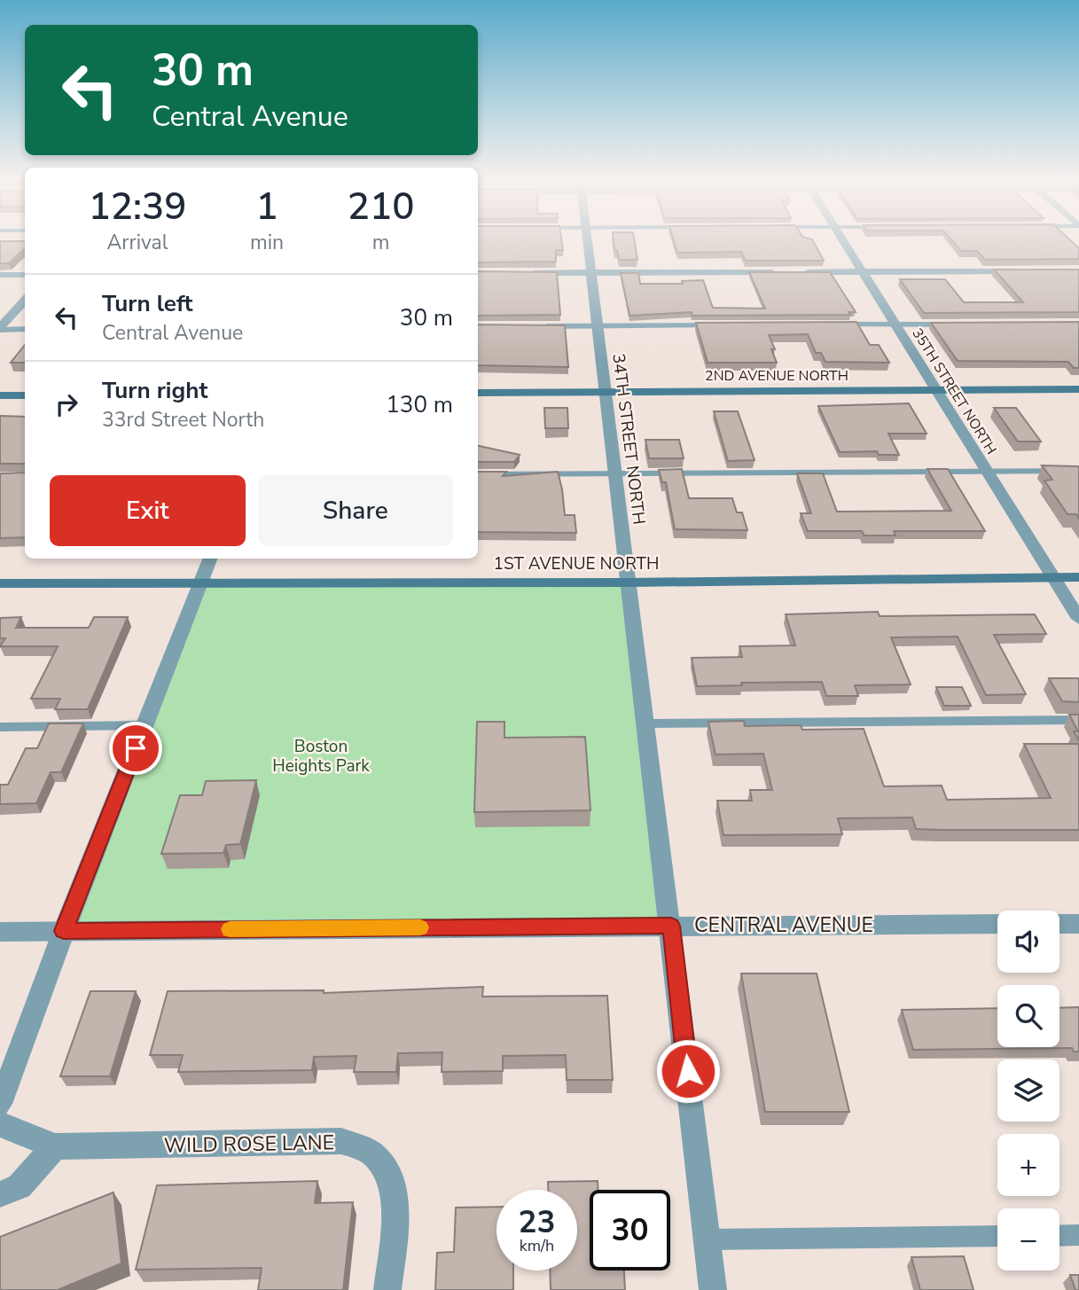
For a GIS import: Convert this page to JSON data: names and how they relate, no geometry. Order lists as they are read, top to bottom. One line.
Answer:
{"streets":{"main road":["2ND AVENUE NORTH","1ST AVENUE NORTH"],"street":["35TH STREET NORTH","34TH STREET NORTH","CENTRAL AVENUE","WILD ROSE LANE"]},"crossings":[["2ND AVENUE NORTH","35TH STREET NORTH"],["2ND AVENUE NORTH","34TH STREET NORTH"],["35TH STREET NORTH","1ST AVENUE NORTH"],["34TH STREET NORTH","1ST AVENUE NORTH"],["34TH STREET NORTH","CENTRAL AVENUE"]],"parks":["Boston Heights Park"],"page":{"turn":["30 m","Central Avenue"],"eta":["12:39","Arrival","1","min","210","m"],"list":[{"name":"Turn left","note":"Central Avenue","value":"30 m"},{"name":"Turn right","note":"33rd Street North","value":"130 m"}],"buttons":["Exit","Share"],"map_buttons":["+","−"],"speed":"23 km/h","limit":"30"}}
